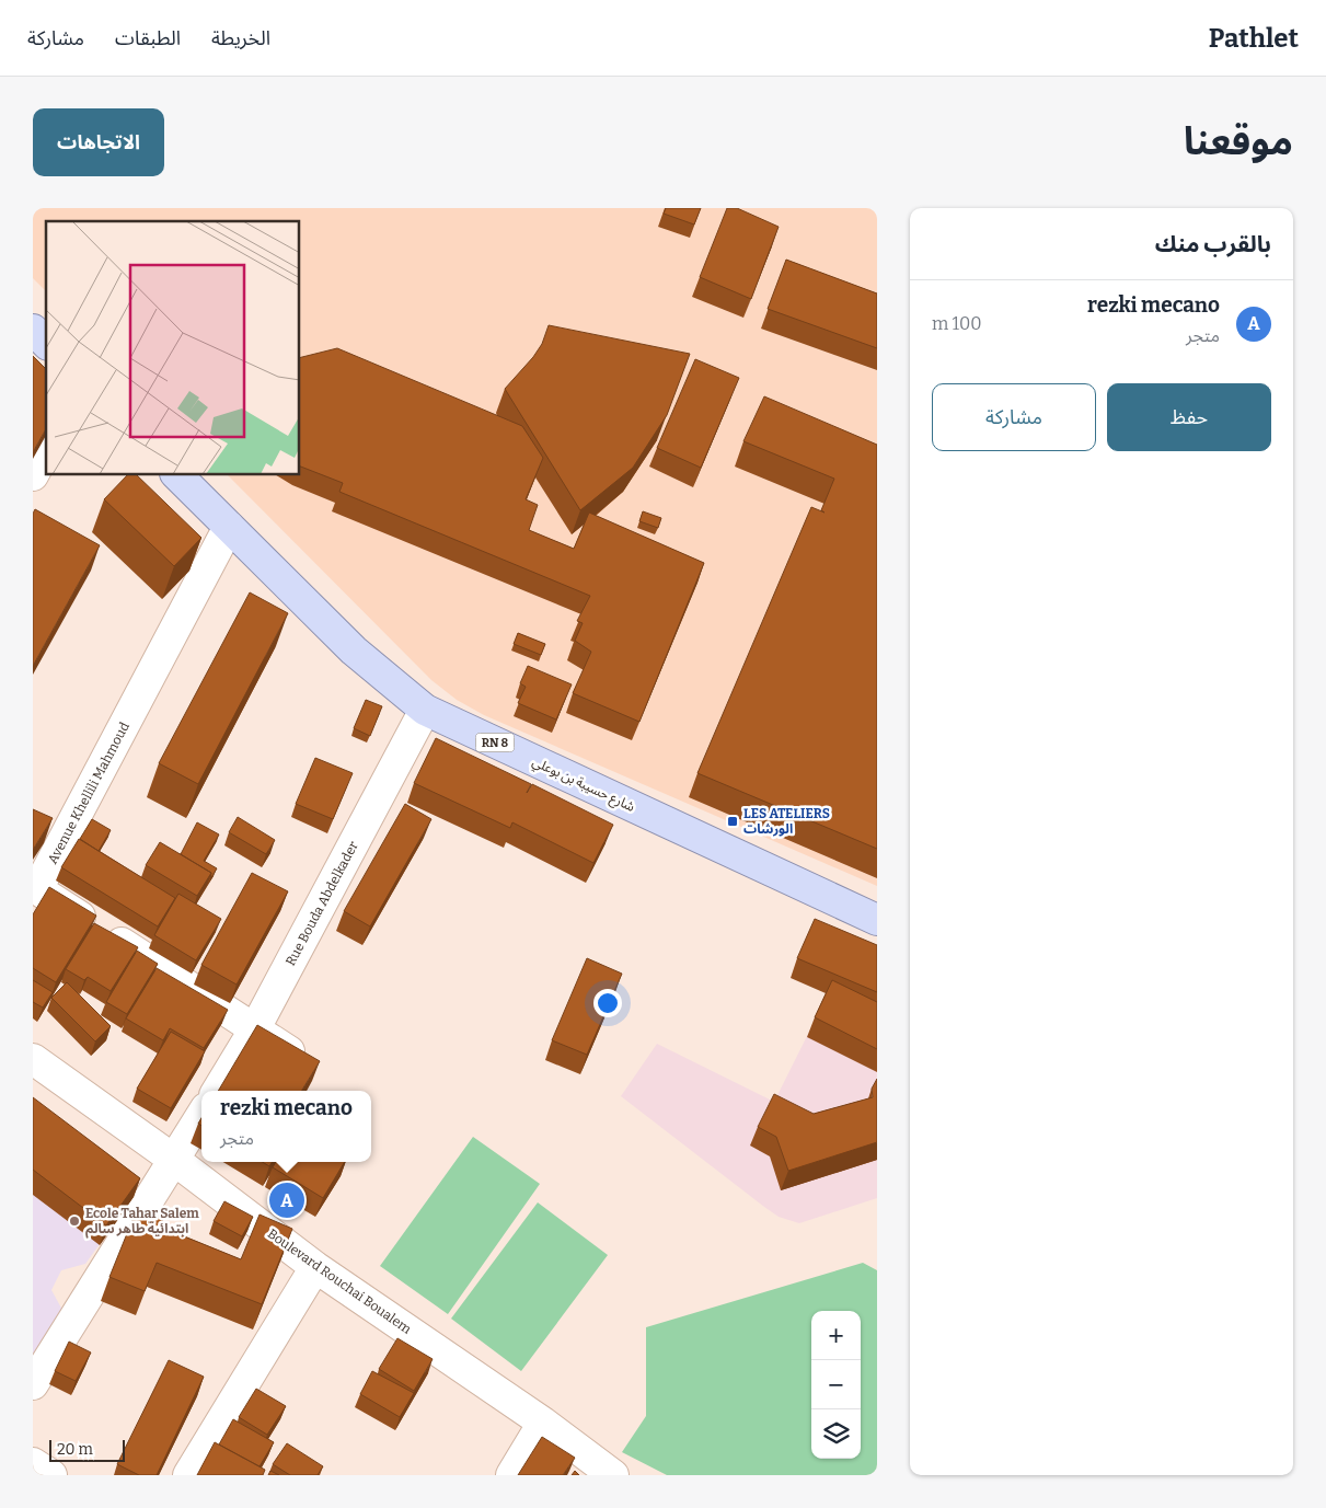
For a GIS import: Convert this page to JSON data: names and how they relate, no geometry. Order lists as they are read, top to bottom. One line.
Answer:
{"streets":{"main road":["RN 8","شارع حسيبة بن بوعلي"],"street":["Avenue Khellili Mahmoud","Rue Bouda Abdelkader","Boulevard Rouchai Boualem"]},"crossings":[["شارع حسيبة بن بوعلي","Avenue Khellili Mahmoud"],["شارع حسيبة بن بوعلي","Rue Bouda Abdelkader"],["Avenue Khellili Mahmoud","Rue Bouda Abdelkader"]],"places":{"transit":["LES ATELIERS الورشات"],"other":["Ecole Tahar Salem ابتدائية طاهر سالم"]},"scale_bar":"20 m","page":{"header":"Pathlet","nav":["الخريطة","الطبقات","مشاركة"],"title":"موقعنا","buttons":["الاتجاهات",["حفظ","مشاركة"]],"heading":"بالقرب منك","list":[{"mark":"A","name":"rezki mecano","note":"متجر","value":"100 m"}],"popup":["rezki mecano","متجر"],"pins":"A","map_buttons":["+","−"],"scale":"20 m"}}
